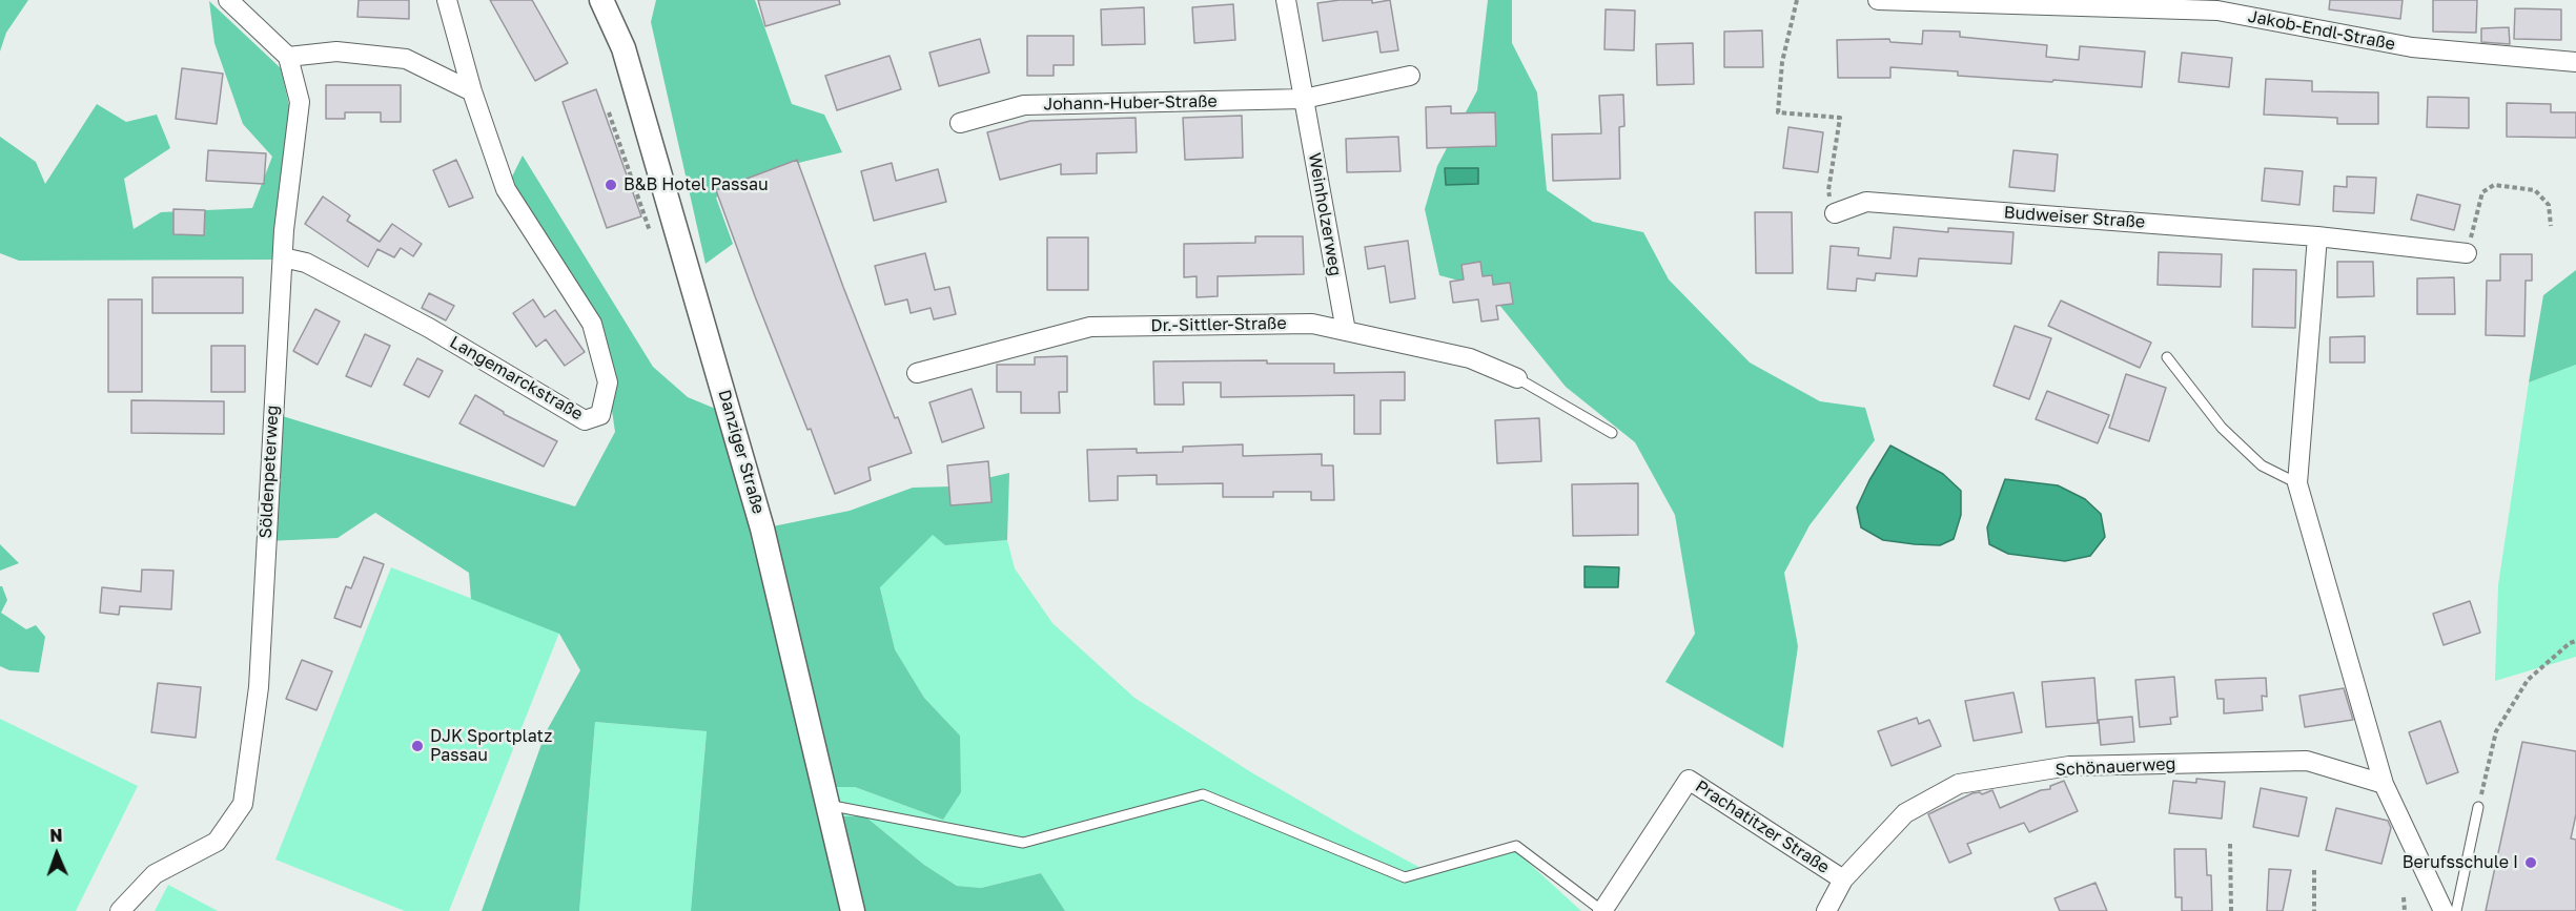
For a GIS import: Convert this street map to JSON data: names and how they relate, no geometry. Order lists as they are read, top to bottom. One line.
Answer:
{"streets":{"street":["Jakob-Endl-Straße","Johann-Huber-Straße","Weinholzerweg","Budweiser Straße","Dr.-Sittler-Straße","Langemarckstraße","Danziger Straße","Söldenpeterweg","Schönauerweg","Prachatitzer Straße"]},"crossings":[["Johann-Huber-Straße","Weinholzerweg"],["Weinholzerweg","Dr.-Sittler-Straße"],["Langemarckstraße","Söldenpeterweg"],["Schönauerweg","Prachatitzer Straße"]],"places":["B&B Hotel Passau","DJK Sportplatz Passau","Berufsschule I"],"north":"top"}
